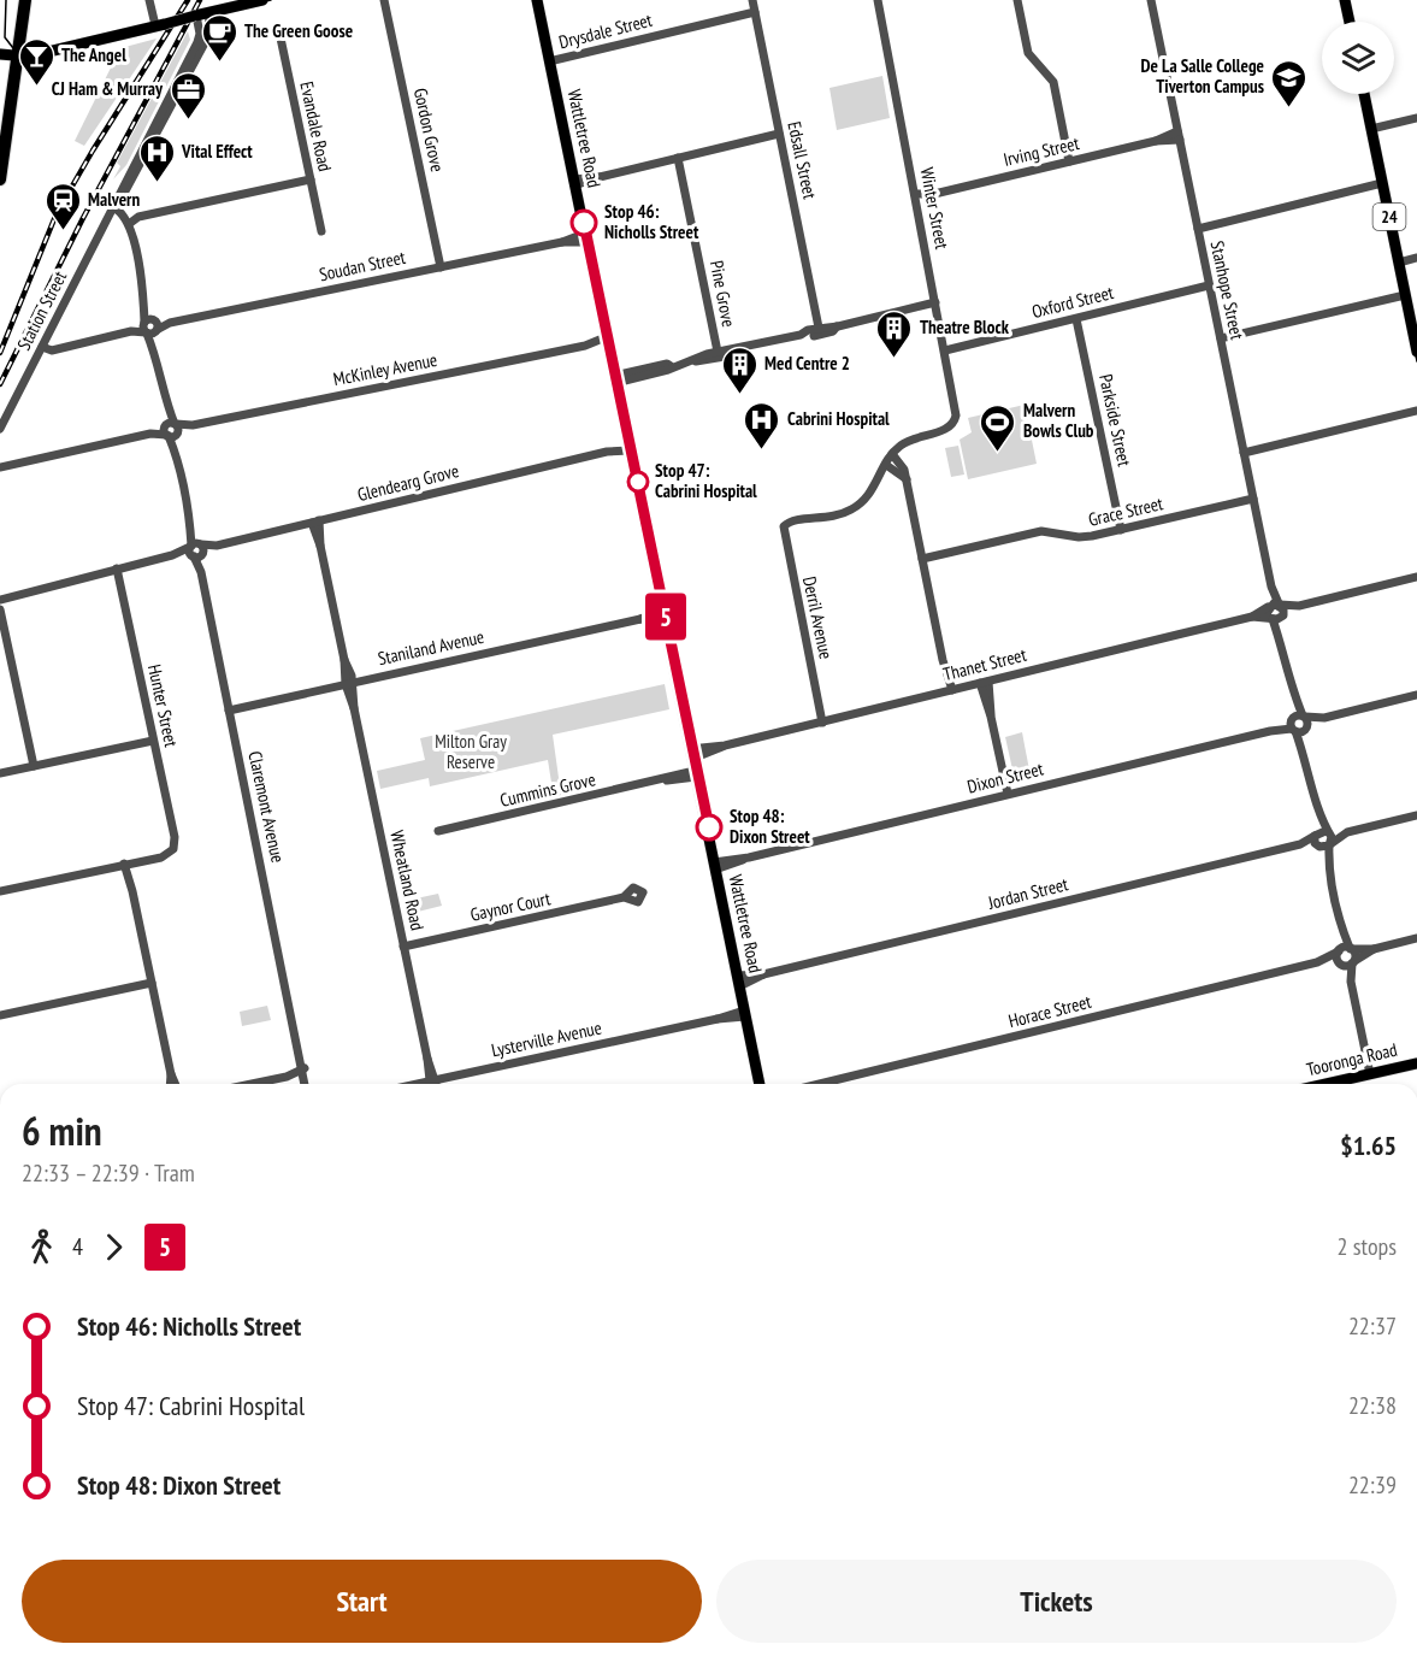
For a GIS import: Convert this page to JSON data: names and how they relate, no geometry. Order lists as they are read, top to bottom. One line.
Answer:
{"streets":{"main road":["Wattletree Road","24","Tooronga Road"],"street":["Drysdale Street","Evandale Road","Gordon Grove","Irving Street","Edsall Street","Winter Street","Soudan Street","Stanhope Street","Pine Grove","Oxford Street","Station Street","McKinley Avenue","Parkside Street","Glendearg Grove","Grace Street","Derril Avenue","Staniland Avenue","Thanet Street","Hunter Street","Dixon Street","Cummins Grove","Claremont Avenue","Wheatland Road","Jordan Street","Gaynor Court","Horace Street","Lysterville Avenue"]},"crossings":[["Drysdale Street","Wattletree Road"],["Drysdale Street","Edsall Street"],["Gordon Grove","Soudan Street"],["Wattletree Road","Soudan Street"],["Wattletree Road","McKinley Avenue"],["Wattletree Road","Glendearg Grove"],["Wattletree Road","Staniland Avenue"],["Wattletree Road","Thanet Street"],["Wattletree Road","Dixon Street"],["Wattletree Road","Cummins Grove"],["Wattletree Road","Jordan Street"],["Wattletree Road","Lysterville Avenue"],["Irving Street","Winter Street"],["Irving Street","Stanhope Street"],["Winter Street","Oxford Street"],["Stanhope Street","Oxford Street"],["Stanhope Street","Grace Street"],["Stanhope Street","Thanet Street"],["Oxford Street","Parkside Street"],["Parkside Street","Grace Street"],["Glendearg Grove","Hunter Street"],["Glendearg Grove","Claremont Avenue"],["Glendearg Grove","Wheatland Road"],["Derril Avenue","Thanet Street"],["Staniland Avenue","Claremont Avenue"],["Staniland Avenue","Wheatland Road"],["Wheatland Road","Gaynor Court"],["Wheatland Road","Lysterville Avenue"]],"parks":["Milton Gray Reserve"],"places":{"cafe":["The Green Goose"],"bar":["The Angel"],"school or university":["De La Salle College Tiverton Campus"],"office":["CJ Ham & Murray"],"hospital":["Vital Effect","Cabrini Hospital"],"other":["Stop 46: Nicholls Street","Stop 47: Cabrini Hospital","Stop 48: Dixon Street"],"station":["Malvern"],"building":["Theatre Block","Med Centre 2"],"sports":["Malvern Bowls Club"]},"lines":["tram line 5"],"page":{"on_map":"5","heading":["6 min","22:33 – 22:39 · Tram","$1.65"],"legs":["4","5","2 stops"],"list":[{"name":"Stop 46: Nicholls Street","value":"22:37"},{"name":"Stop 47: Cabrini Hospital","value":"22:38"},{"name":"Stop 48: Dixon Street","value":"22:39"}],"buttons":["Start","Tickets"]}}
